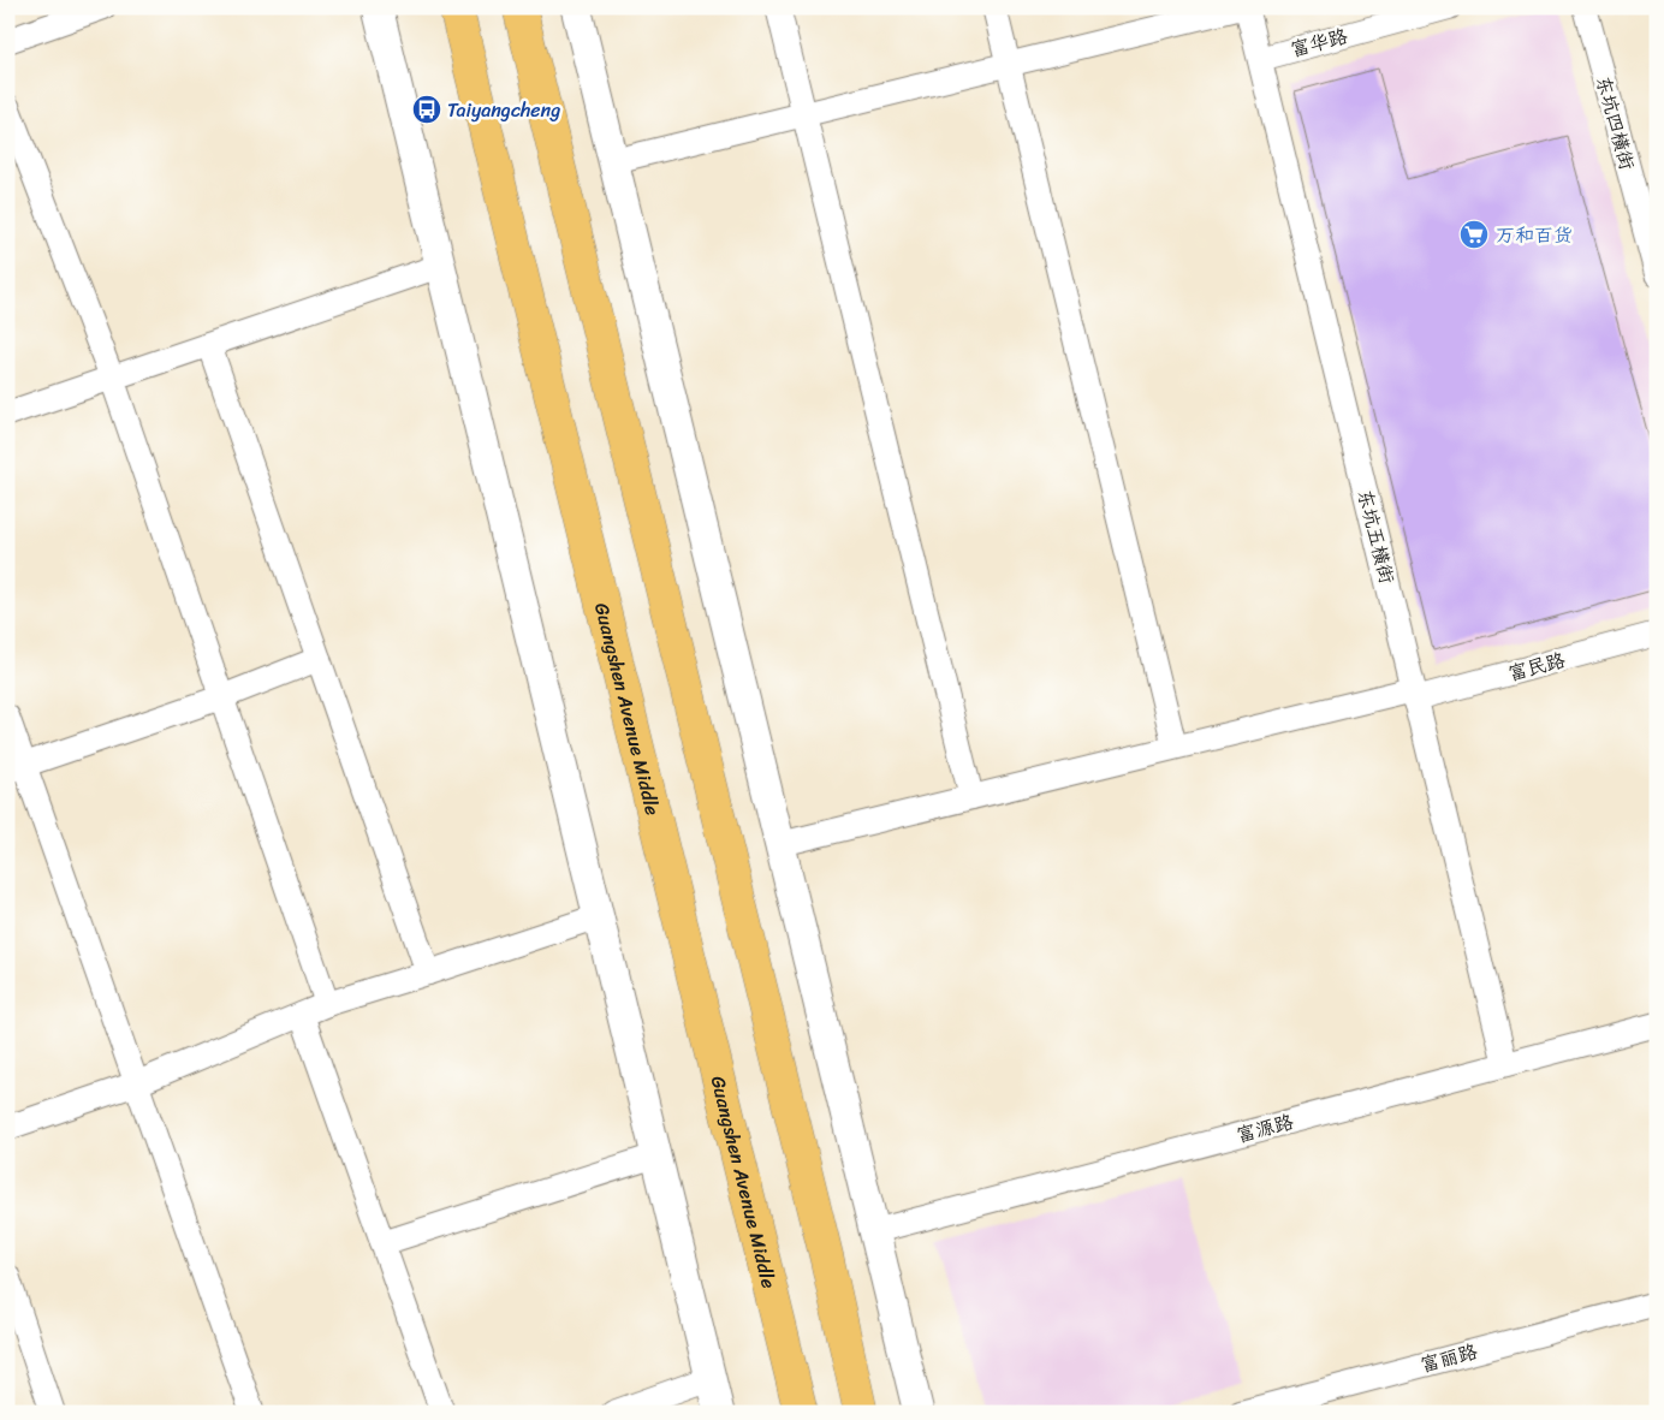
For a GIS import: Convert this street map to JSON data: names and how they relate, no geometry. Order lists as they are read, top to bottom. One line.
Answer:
{"streets":{"highway":["Guangshen Avenue Middle"],"street":["富华路","东坑四横街","东坑五横街","富民路","富源路","富丽路"]},"crossings":[["富华路","东坑五横街"],["东坑五横街","富民路"],["东坑五横街","富源路"]],"places":{"bus stop":["Taiyangcheng"],"supermarket":["万和百货"]}}
